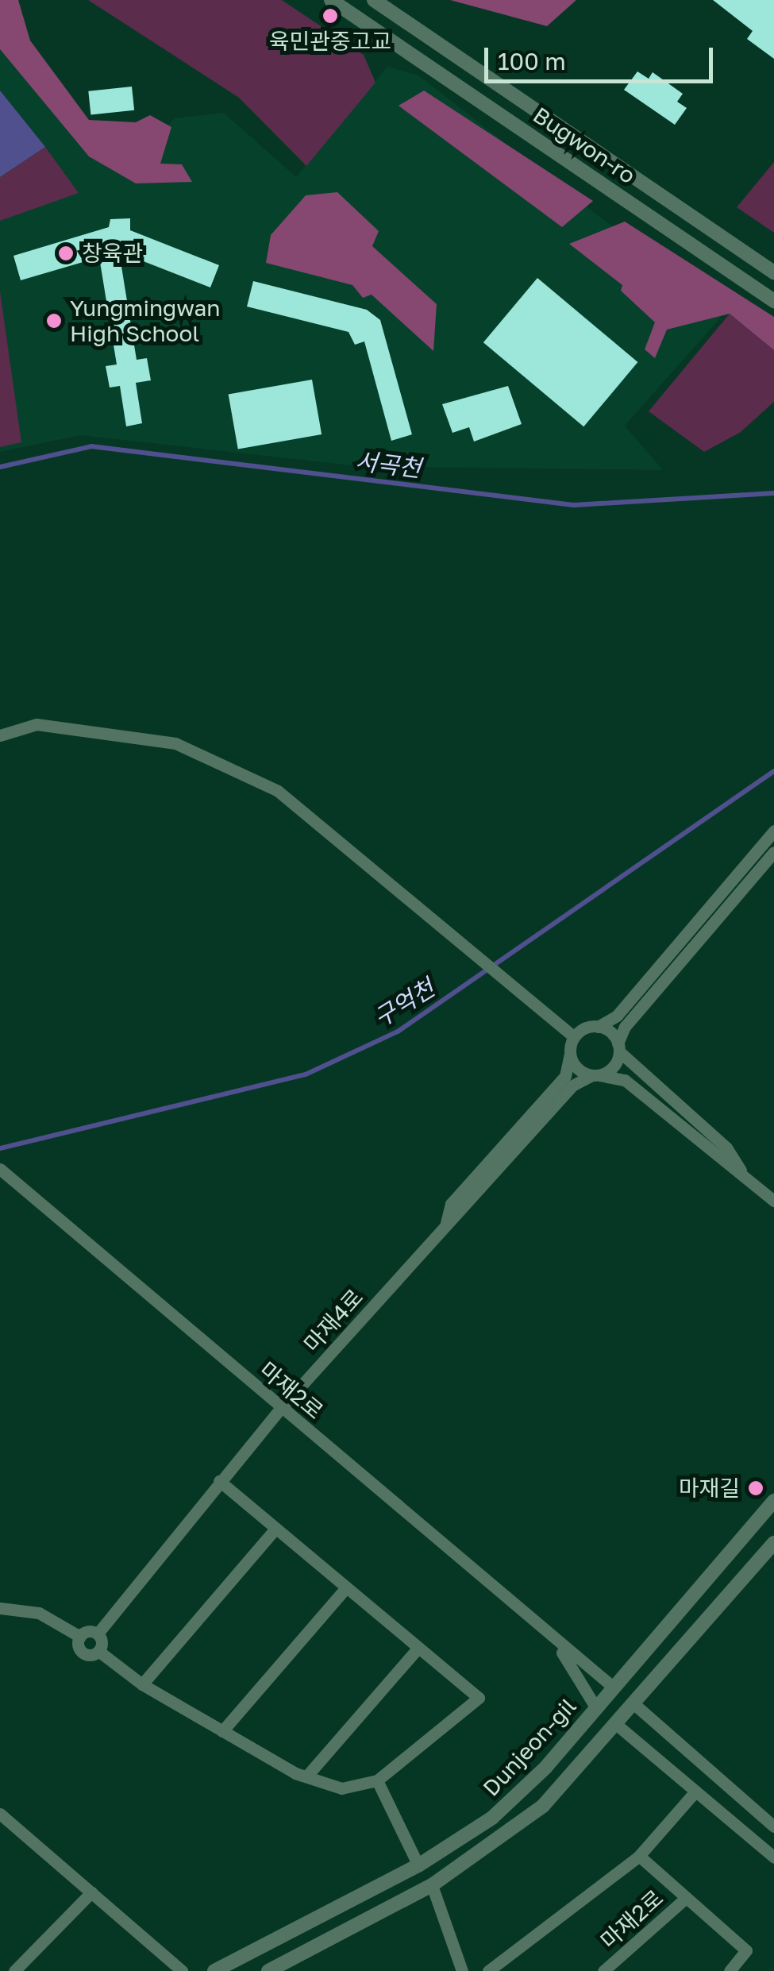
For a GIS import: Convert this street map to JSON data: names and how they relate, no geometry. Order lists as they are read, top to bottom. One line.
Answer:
{"streets":{"street":["Bugwon-ro","마재4로","마재2로","Dunjeon-gil"]},"crossings":[["마재4로","마재2로"]],"water":["서곡천","구억천"],"places":["육민관중고교","창육관","Yungmingwan High School","마재길"],"scale_bar":"100 m"}
